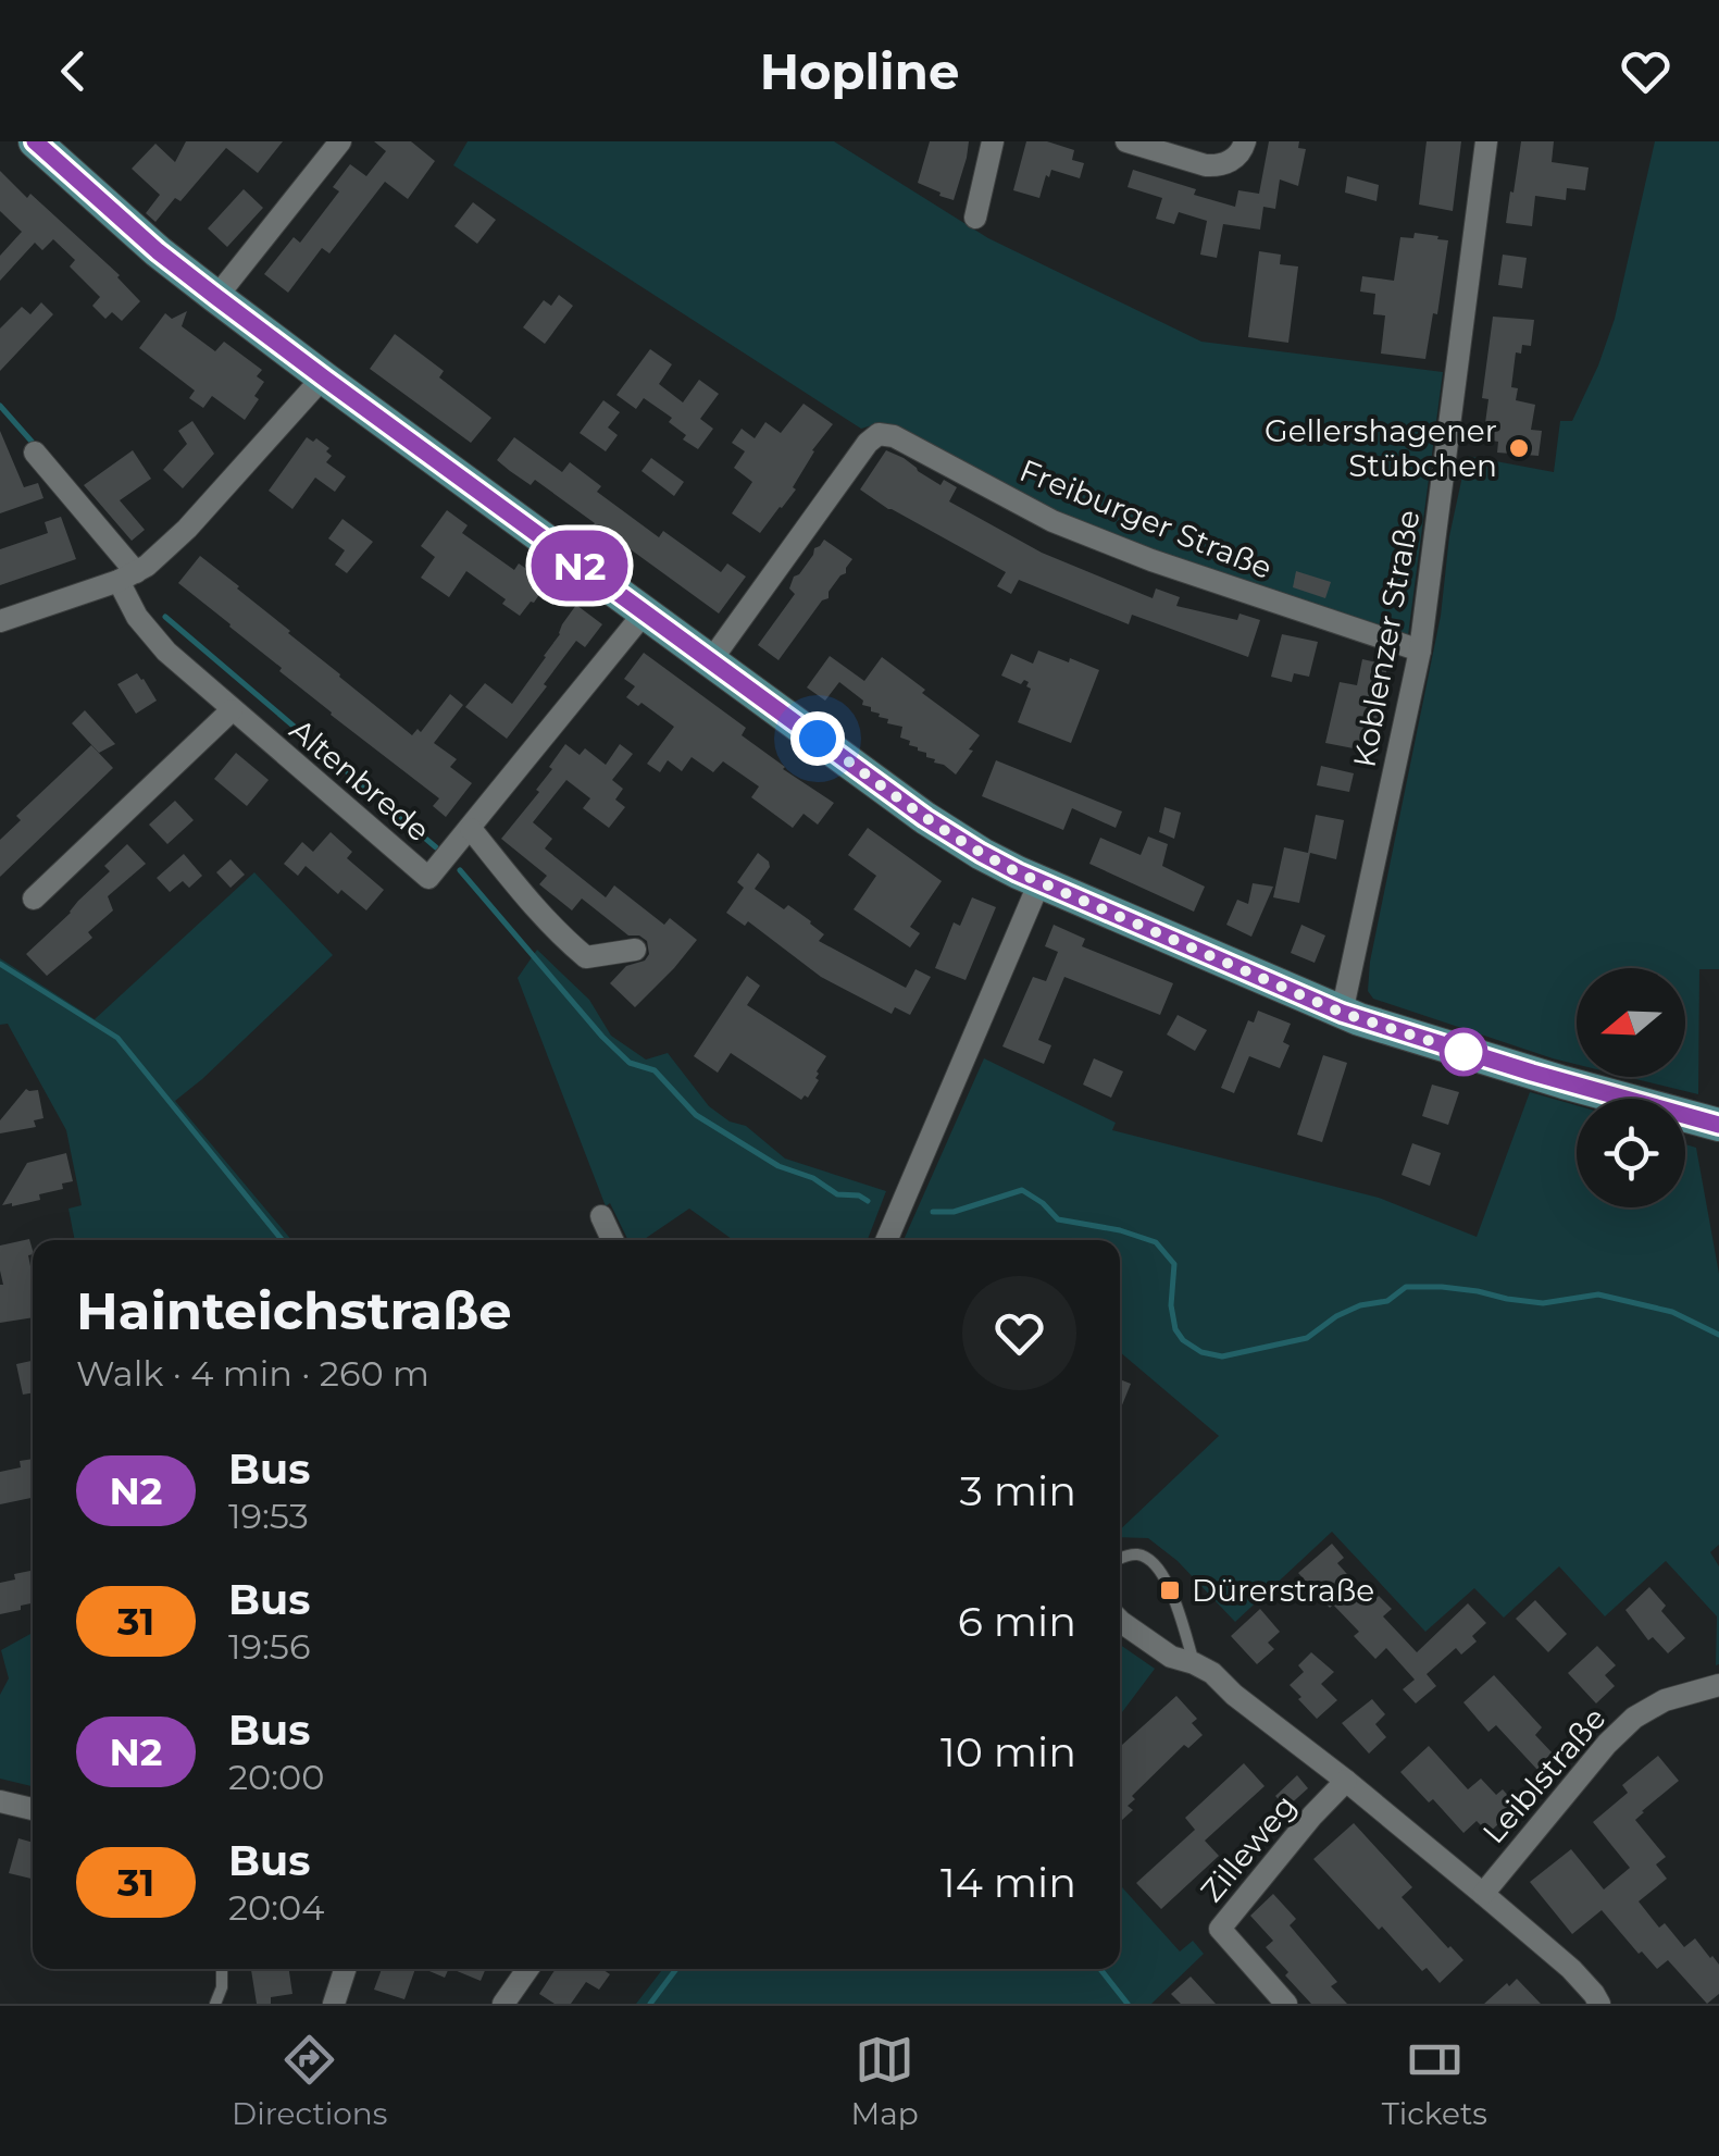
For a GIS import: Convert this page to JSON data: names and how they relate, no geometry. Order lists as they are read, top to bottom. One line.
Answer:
{"streets":{"street":["Freiburger Straße","Koblenzer Straße","Altenbrede","Leiblstraße","Zilleweg"]},"crossings":[["Freiburger Straße","Koblenzer Straße"]],"places":{"other":["Gellershagener Stübchen"],"transit":["Dürerstraße"]},"lines":["bus line N2"],"north":"left","page":{"header":"Hopline","on_map":"N2","heading":["Hainteichstraße","Walk · 4 min · 260 m"],"list":[{"mark":"N2","name":"Bus","note":"19:53","value":"3 min"},{"mark":"31","name":"Bus","note":"19:56","value":"6 min"},{"mark":"N2","name":"Bus","note":"20:00","value":"10 min"},{"mark":"31","name":"Bus","note":"20:04","value":"14 min"}],"tabs":["Directions","Map","Tickets"]}}
